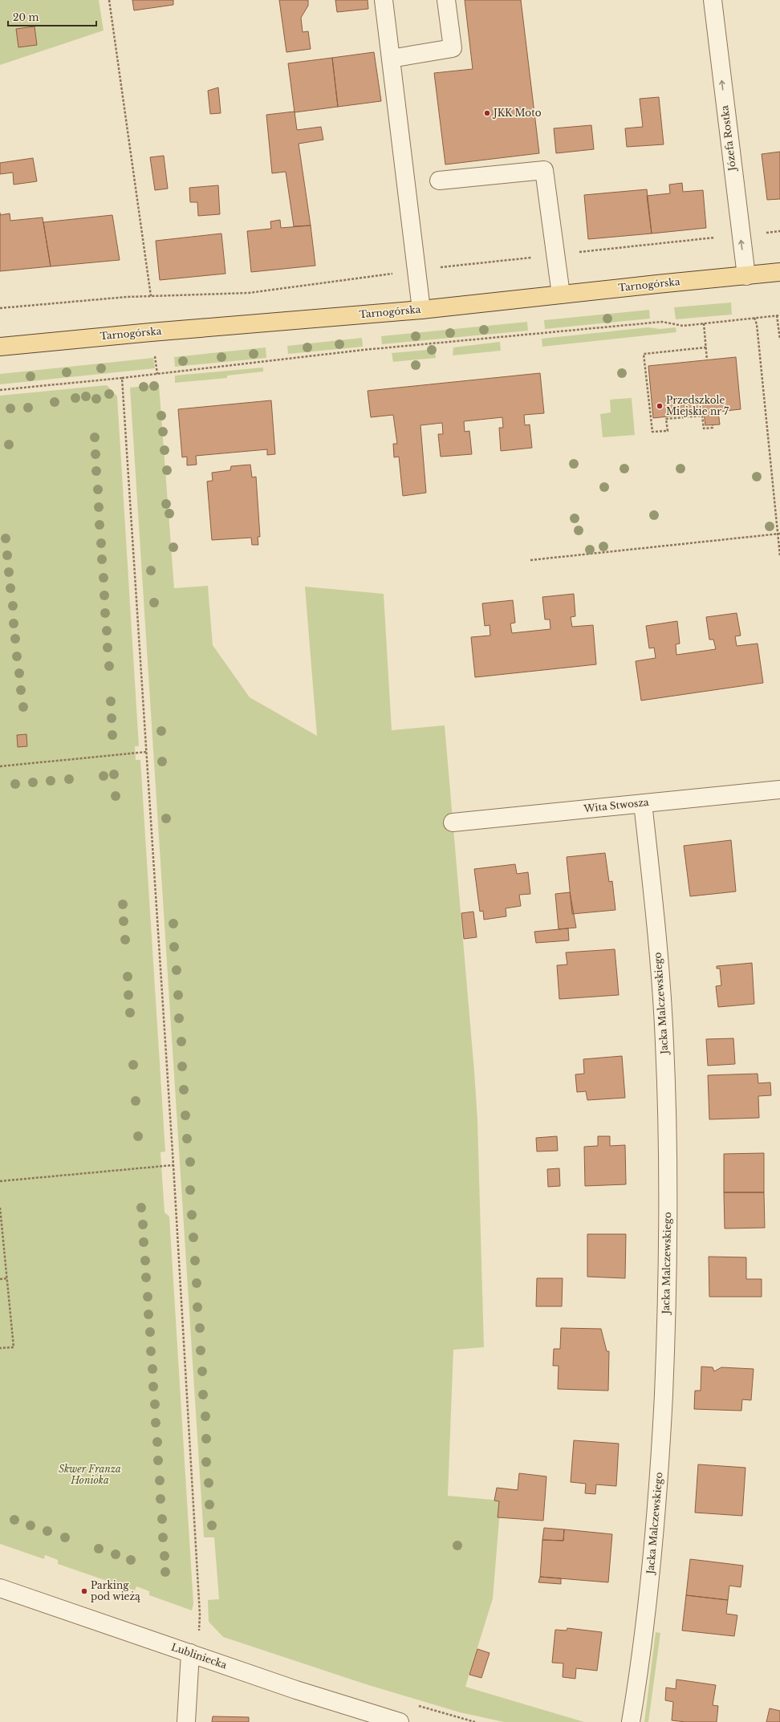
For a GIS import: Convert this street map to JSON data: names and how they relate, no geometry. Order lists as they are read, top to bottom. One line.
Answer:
{"streets":{"main road":["Tarnogórska"],"street":["Józefa Rostka","Wita Stwosza","Jacka Malczewskiego","Lubliniecka"]},"crossings":[["Józefa Rostka","Tarnogórska"],["Wita Stwosza","Jacka Malczewskiego"]],"one_way":["Józefa Rostka"],"parks":["Skwer Franza Honioka"],"places":["JKK Moto","Przedszkole Miejskie nr 7","Parking pod wieżą"],"scale_bar":"20 m"}
